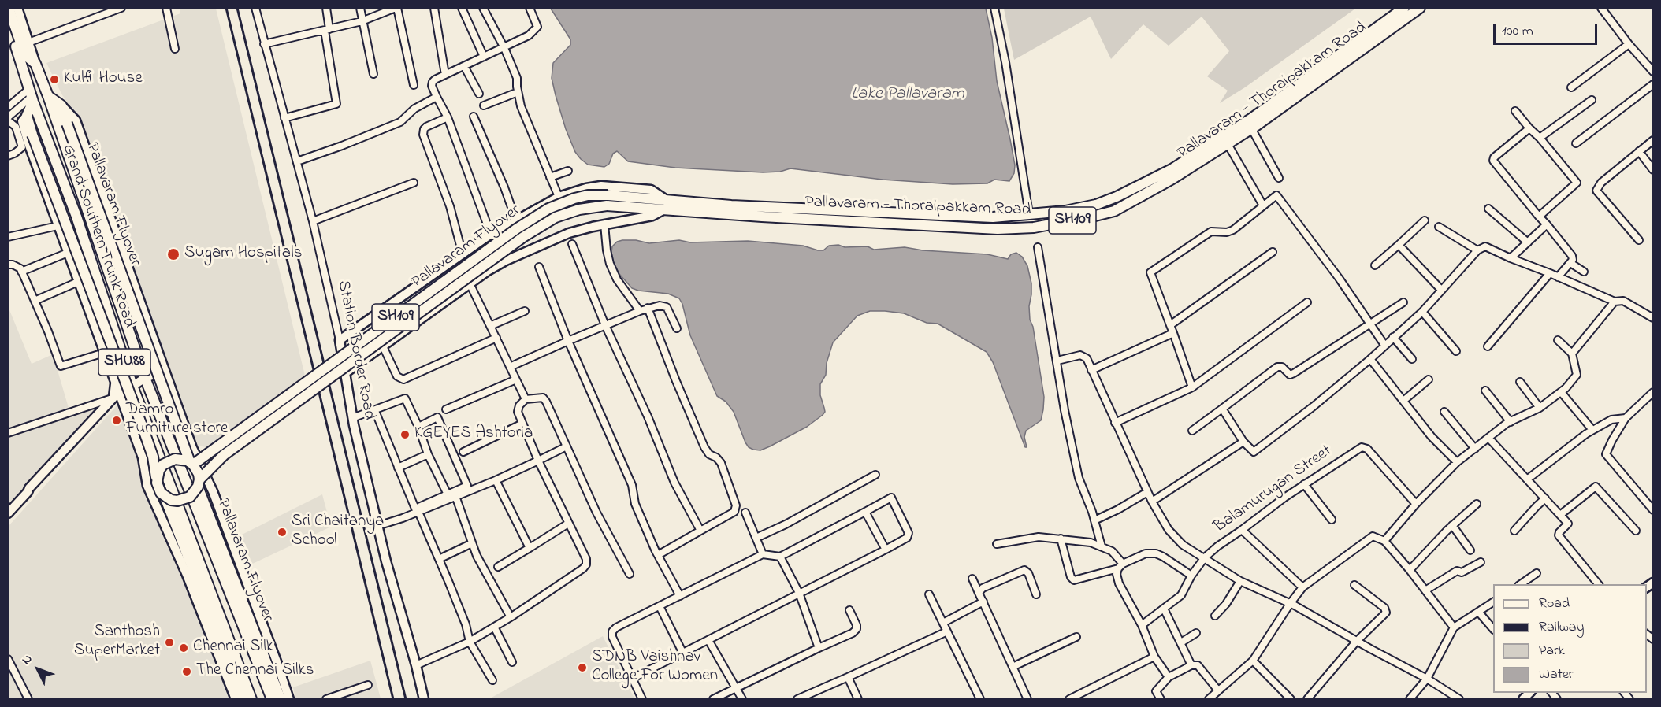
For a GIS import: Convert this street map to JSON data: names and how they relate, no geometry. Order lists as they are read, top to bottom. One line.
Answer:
{"streets":{"main road":["Pallavaram - Thoraipakkam Road","Pallavaram Flyover","SH109","Grand Southern Trunk Road","SHU88"],"street":["Station Border Road","Balamurugan Street"]},"crossings":[["Pallavaram - Thoraipakkam Road","Pallavaram Flyover"],["Grand Southern Trunk Road","SHU88"]],"water":["Lake Pallavaram"],"places":["Kulfi House","Sugam Hospitals","Damro Furniture store","KGEYES Ashtoria","Sri Chaitanya School","Santhosh SuperMarket","Chennai Silk","SDNB Vaishnav College For Women","The Chennai Silks"],"legend":["Road","Railway","Park","Water"],"scale_bar":"100 m","north":"top left"}
